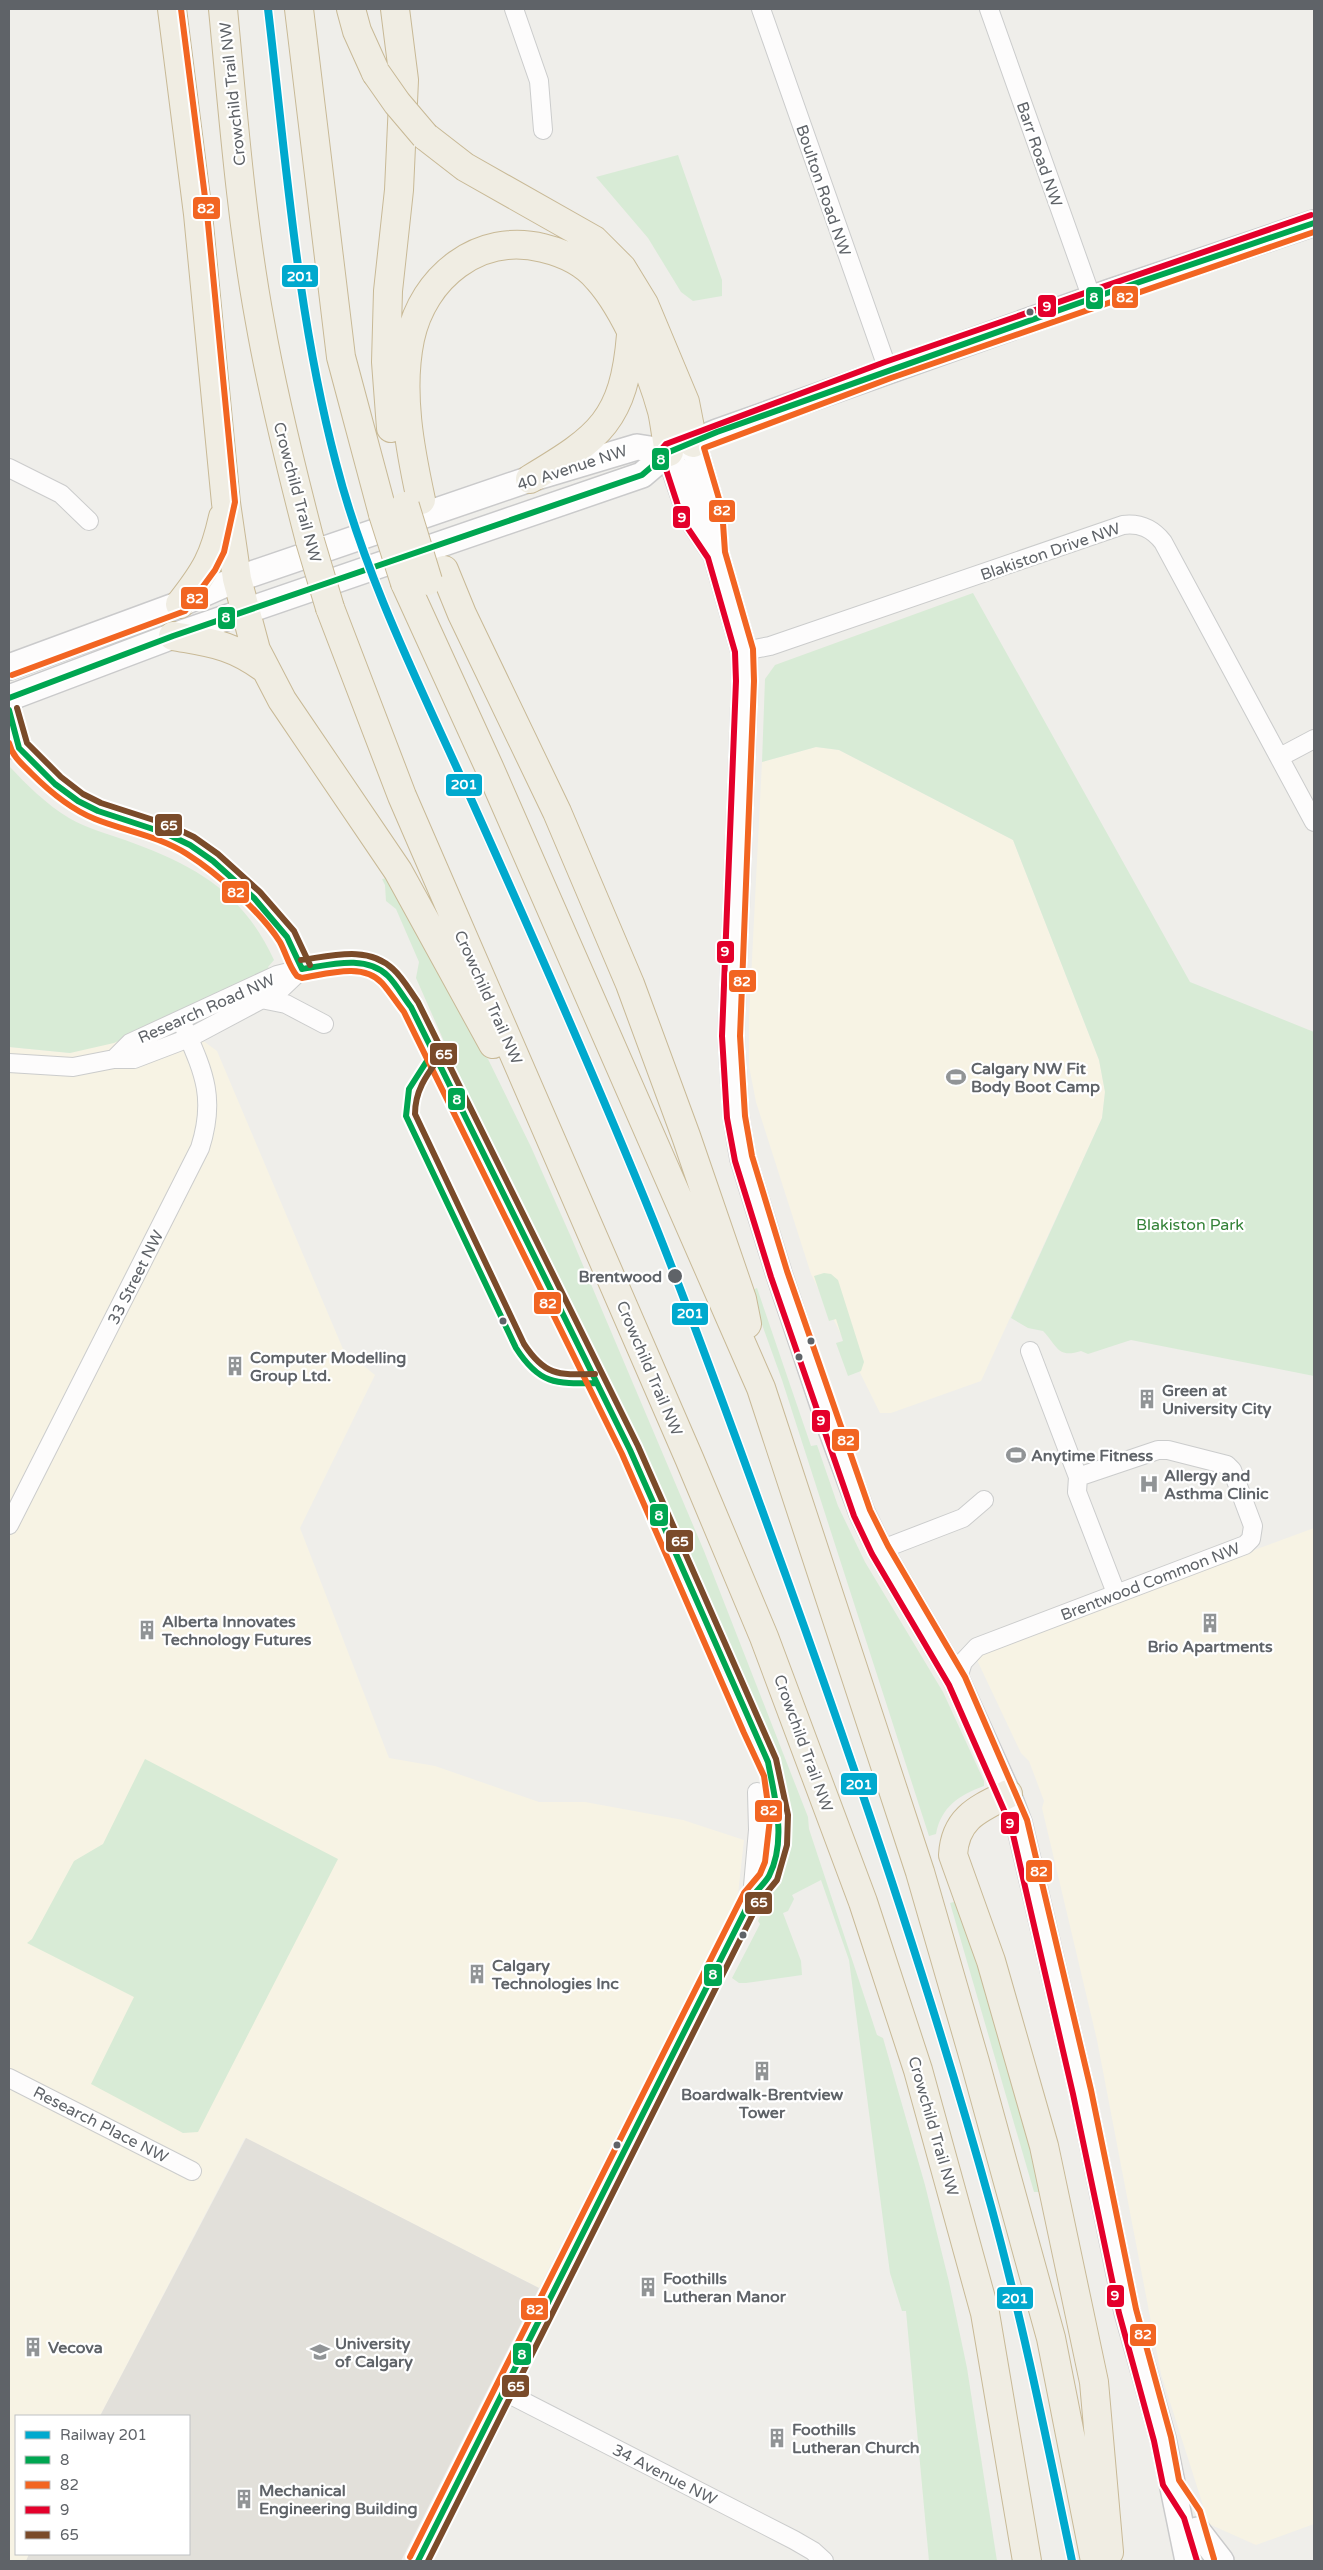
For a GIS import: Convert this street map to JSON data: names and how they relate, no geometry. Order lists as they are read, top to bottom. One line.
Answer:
{"streets":{"highway":["Crowchild Trail NW"],"street":["Barr Road NW","Boulton Road NW","40 Avenue NW","Blakiston Drive NW","Research Road NW","33 Street NW","Brentwood Common NW","Research Place NW","34 Avenue NW"]},"crossings":[["Research Road NW","33 Street NW"]],"parks":["Blakiston Park"],"places":{"sports":["Calgary NW Fit Body Boot Camp","Anytime Fitness"],"other":["Brentwood"],"building":["Computer Modelling Group Ltd.","Green at University City","Brio Apartments","Alberta Innovates Technology Futures","Calgary Technologies Inc","Boardwalk-Brentview Tower","Foothills Lutheran Manor","Vecova","Foothills Lutheran Church","Mechanical Engineering Building"],"hospital":["Allergy and Asthma Clinic"],"school or university":["University of Calgary"]},"lines":["rail line 201","transit line 82","transit line 9","transit line 8","transit line 65"],"legend":["Railway 201","8","82","9","65"]}
